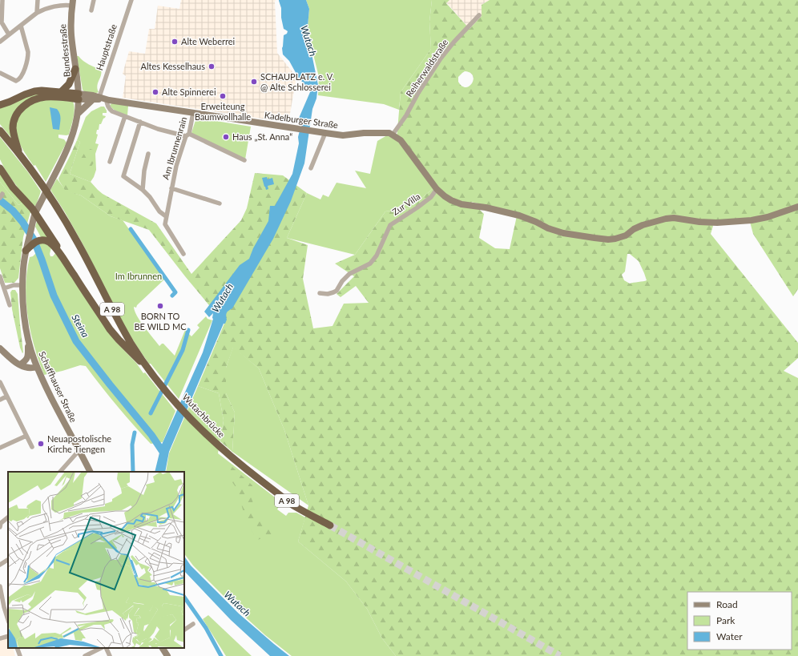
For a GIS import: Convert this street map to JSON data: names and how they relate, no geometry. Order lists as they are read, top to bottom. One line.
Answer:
{"streets":{"highway":["A 98","Wutachbrücke"],"main road":["Bundesstraße","Kadelburger Straße","Schaffhauser Straße"],"street":["Hauptstraße","Reiherwaldstraße","Am Ibrunnenrain","Zur Villa"]},"crossings":[["Hauptstraße","Kadelburger Straße"],["Bundesstraße","Kadelburger Straße"],["Bundesstraße","Schaffhauser Straße"],["Reiherwaldstraße","Kadelburger Straße"],["Kadelburger Straße","Am Ibrunnenrain"],["A 98","Wutachbrücke"]],"water":["Wutach","Steina"],"parks":["Im Ibrunnen"],"places":["Alte Weberrei","Altes Kesselhaus","SCHAUPLATZ e. V. @ Alte Schlosserei","Alte Spinnerei","Erweiteung Baumwollhalle","Haus „St. Anna“","BORN TO BE WILD MC","Neuapostolische Kirche Tiengen"],"legend":["Road","Park","Water"]}
